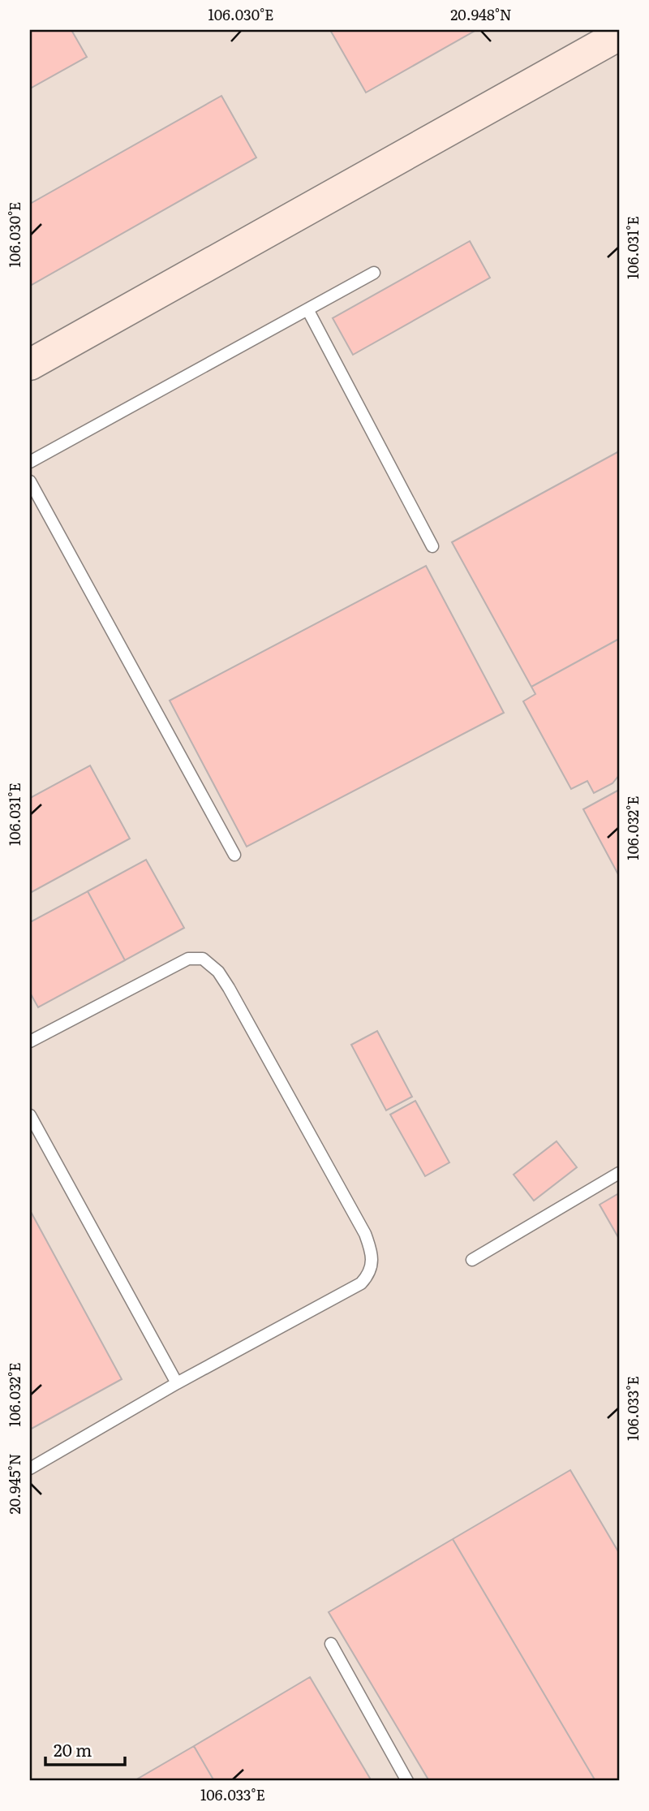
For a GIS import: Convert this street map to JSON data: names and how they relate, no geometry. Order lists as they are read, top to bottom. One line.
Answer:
{"scale_bar":"20 m","coordinates":["106.030°E","20.948°N","106.031°E","106.032°E","106.033°E","20.945°N"]}
